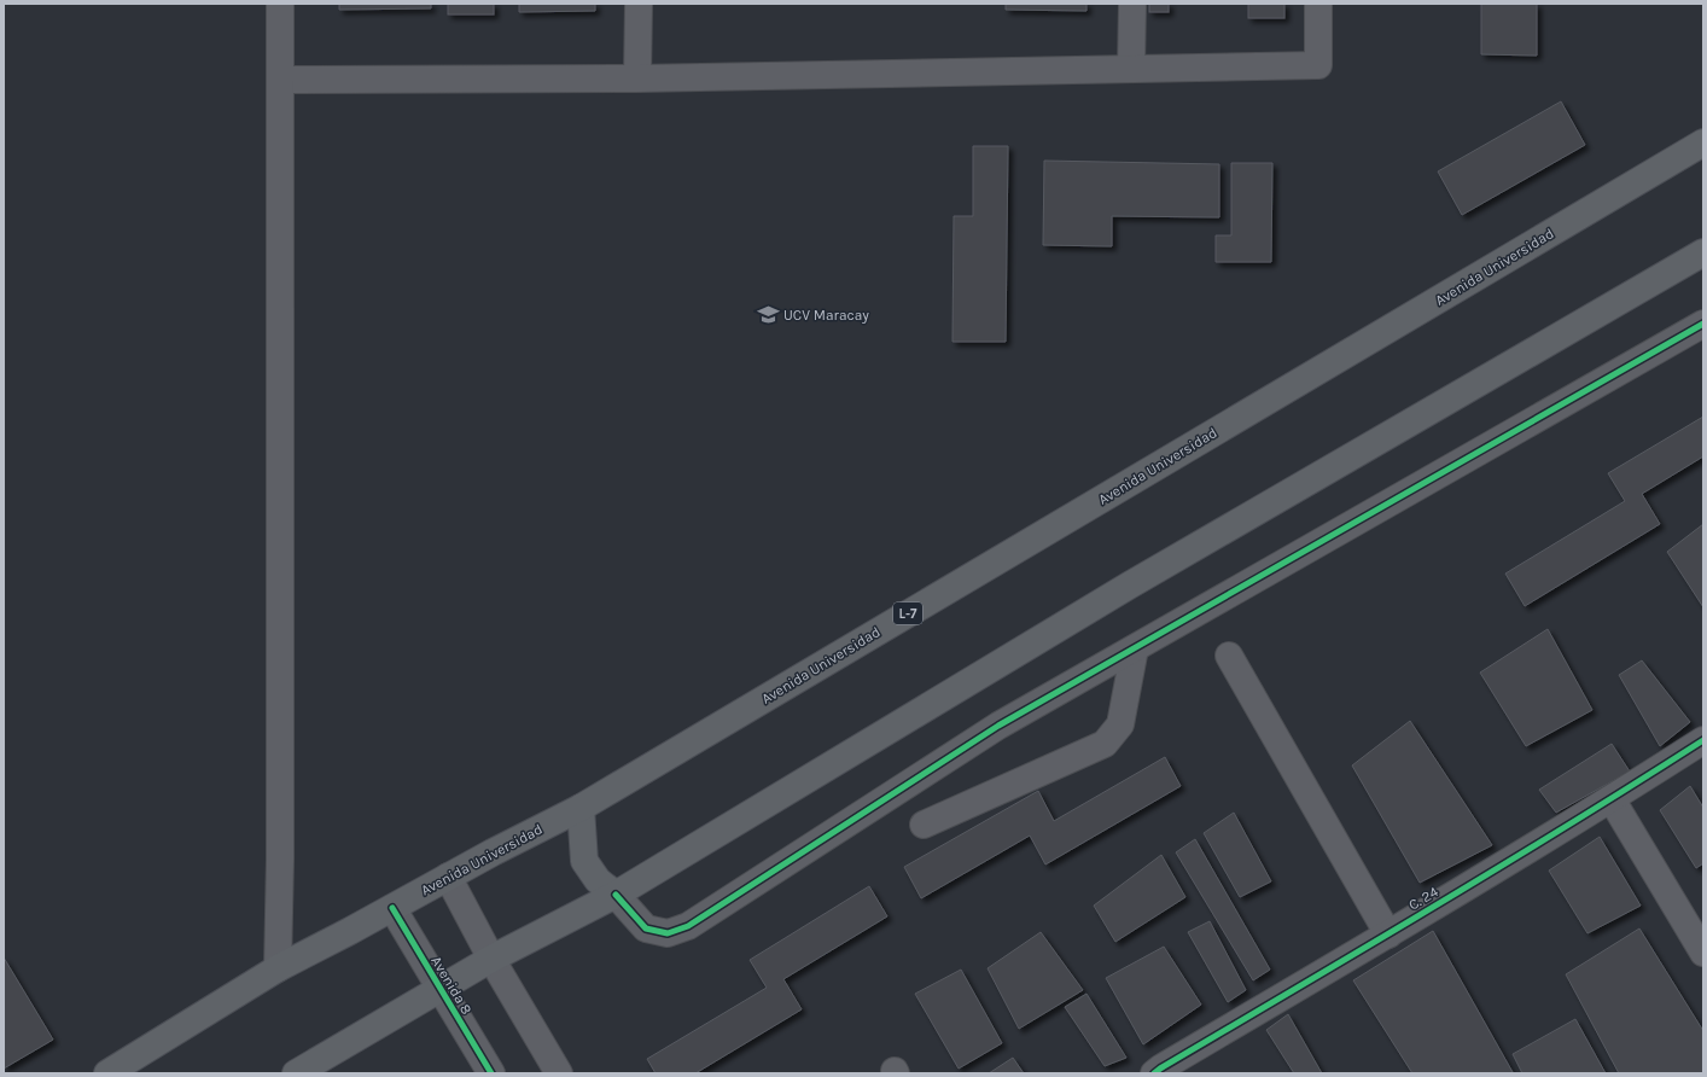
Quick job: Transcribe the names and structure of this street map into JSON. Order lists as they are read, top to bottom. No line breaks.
{"streets":{"main road":["Avenida Universidad","L-7"],"street":["C. 24","Avenida 8"]},"crossings":[["Avenida Universidad","Avenida 8"]],"places":{"school or university":["UCV Maracay"]}}
